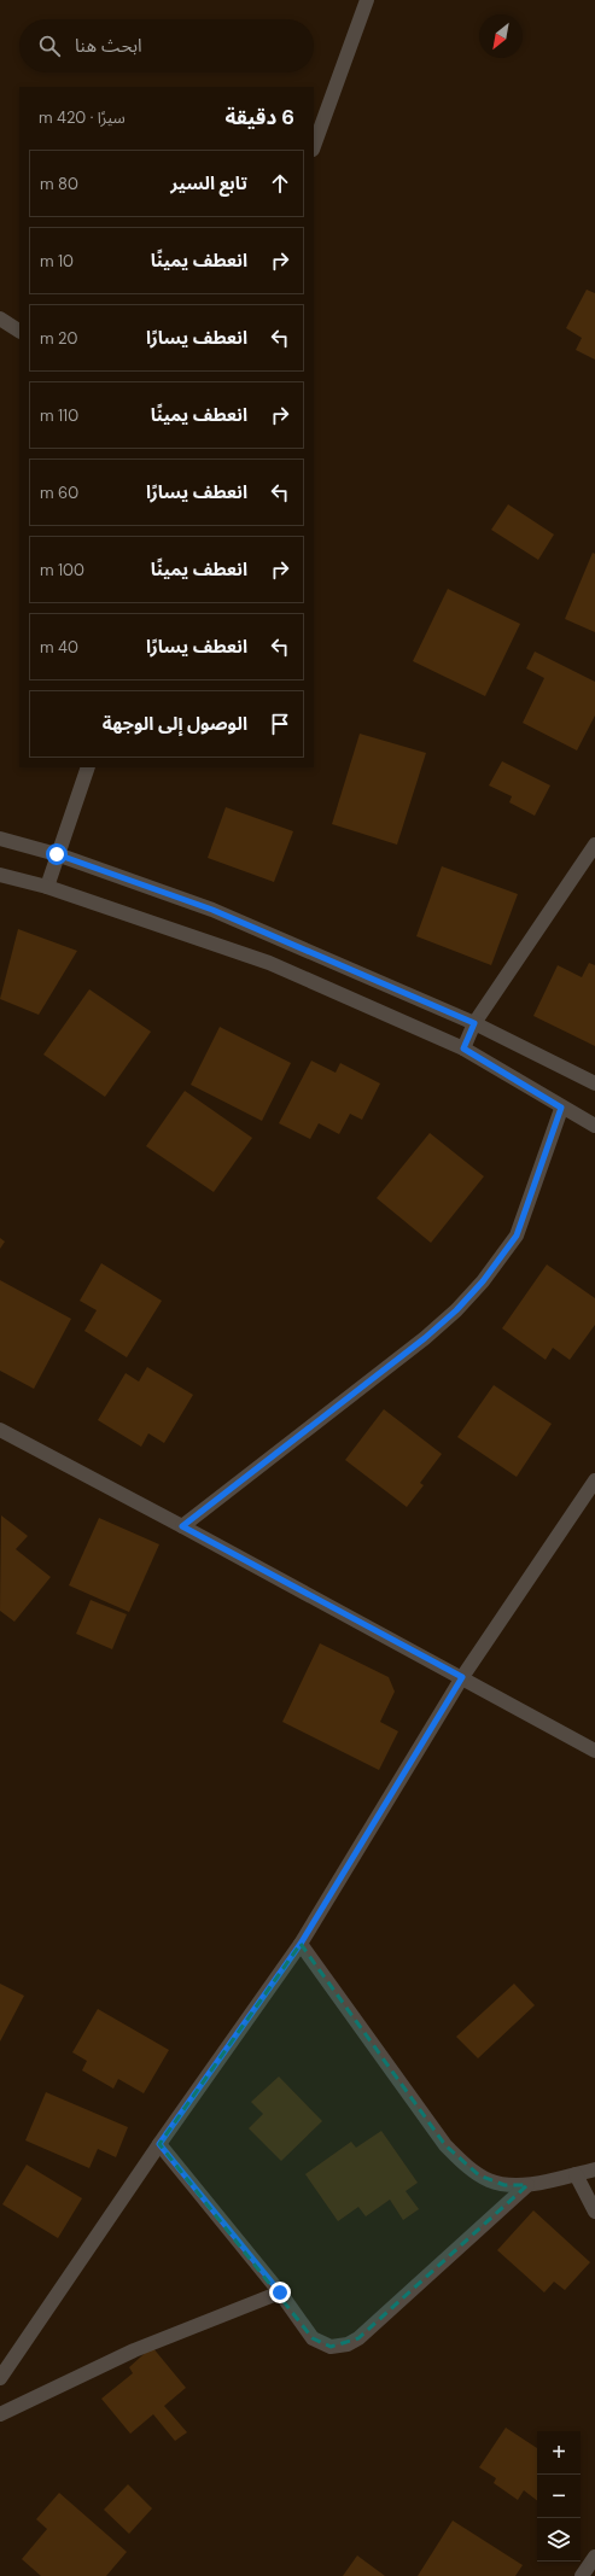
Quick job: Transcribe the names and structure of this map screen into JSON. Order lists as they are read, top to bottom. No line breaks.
{"north":"bottom left","page":{"search":"ابحث هنا","heading":["6 دقيقة","سيرًا · 420 m"],"list":[["تابع السير","80 m"],["انعطف يمينًا","10 m"],["انعطف يسارًا","20 m"],["انعطف يمينًا","110 m"],["انعطف يسارًا","60 m"],["انعطف يمينًا","100 m"],["انعطف يسارًا","40 m"],"الوصول إلى الوجهة"],"map_buttons":["+","−"]}}
